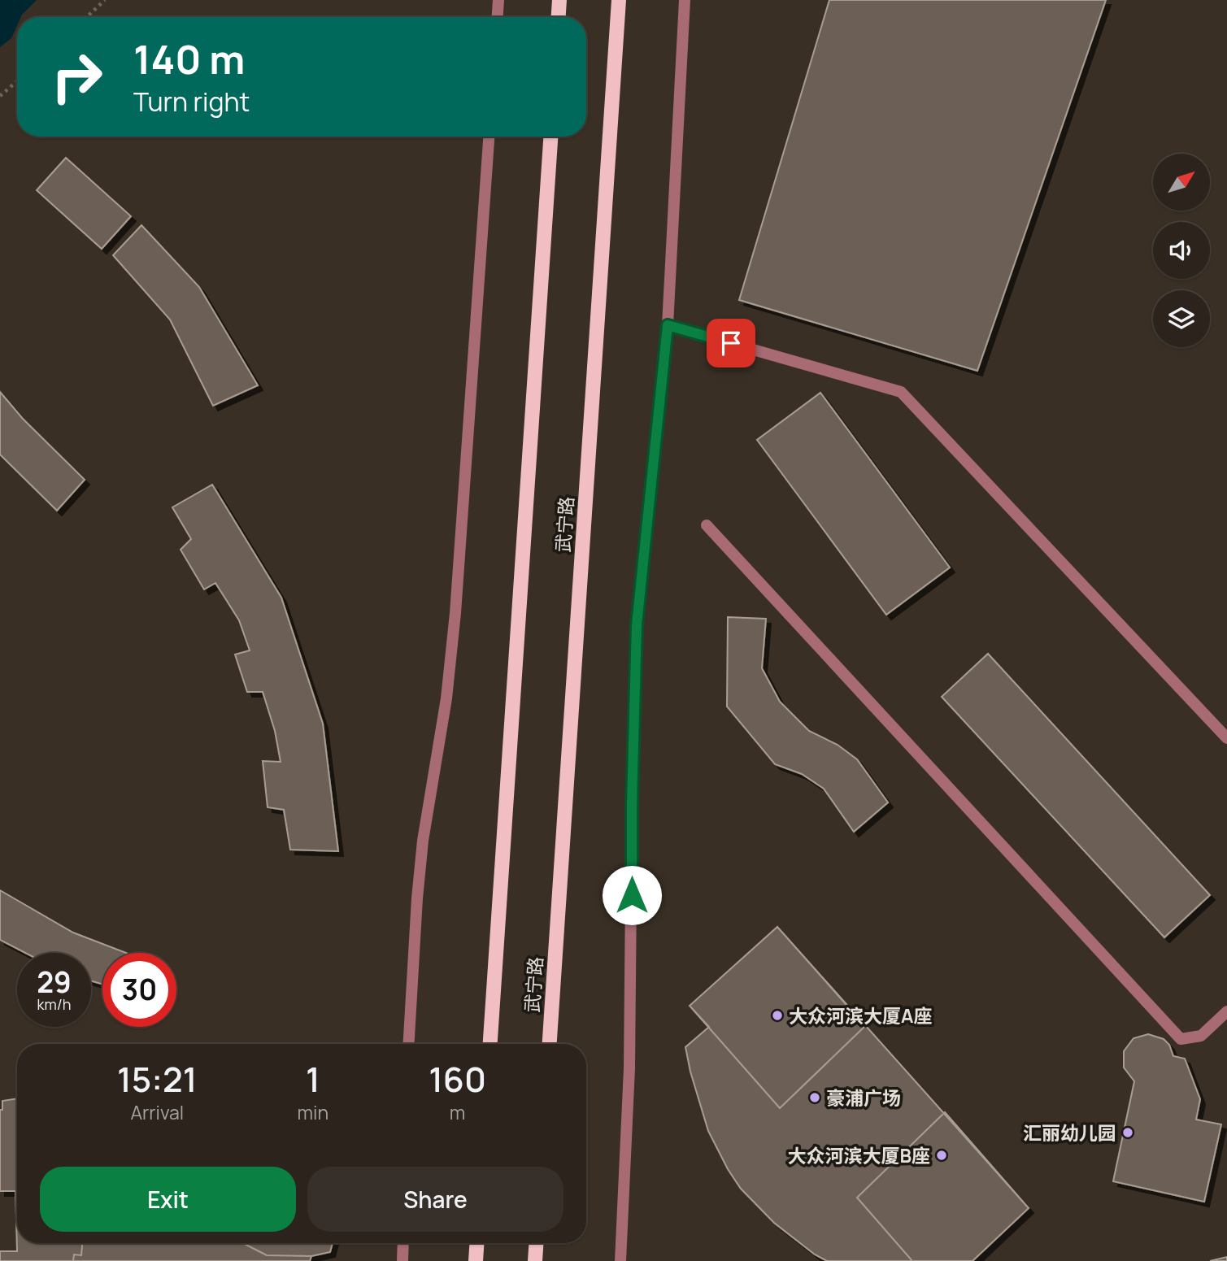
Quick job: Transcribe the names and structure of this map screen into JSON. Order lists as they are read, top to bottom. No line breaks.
{"streets":{"main road":["武宁路"]},"places":["大众河滨大厦A座","豪浦广场","汇丽幼儿园","大众河滨大厦B座"],"north":"top right","page":{"turn":["140 m","Turn right"],"speed":"29 km/h","limit":"30","eta":["15:21","Arrival","1","min","160","m"],"buttons":["Exit","Share"]}}
